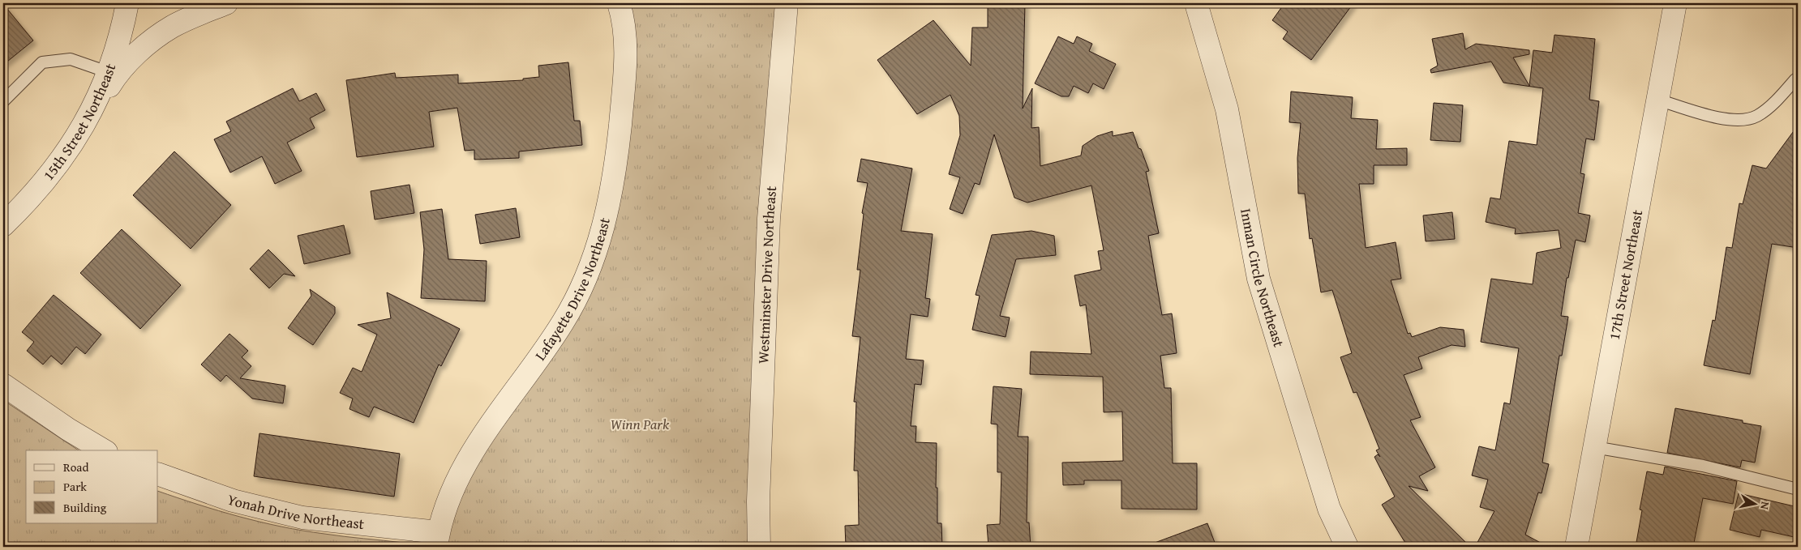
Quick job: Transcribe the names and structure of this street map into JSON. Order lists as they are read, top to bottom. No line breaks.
{"streets":{"street":["15th Street Northeast","Westminster Drive Northeast","17th Street Northeast","Inman Circle Northeast","Lafayette Drive Northeast","Yonah Drive Northeast"]},"crossings":[["Lafayette Drive Northeast","Yonah Drive Northeast"]],"parks":["Winn Park"],"legend":["Road","Park","Building"],"north":"right"}
